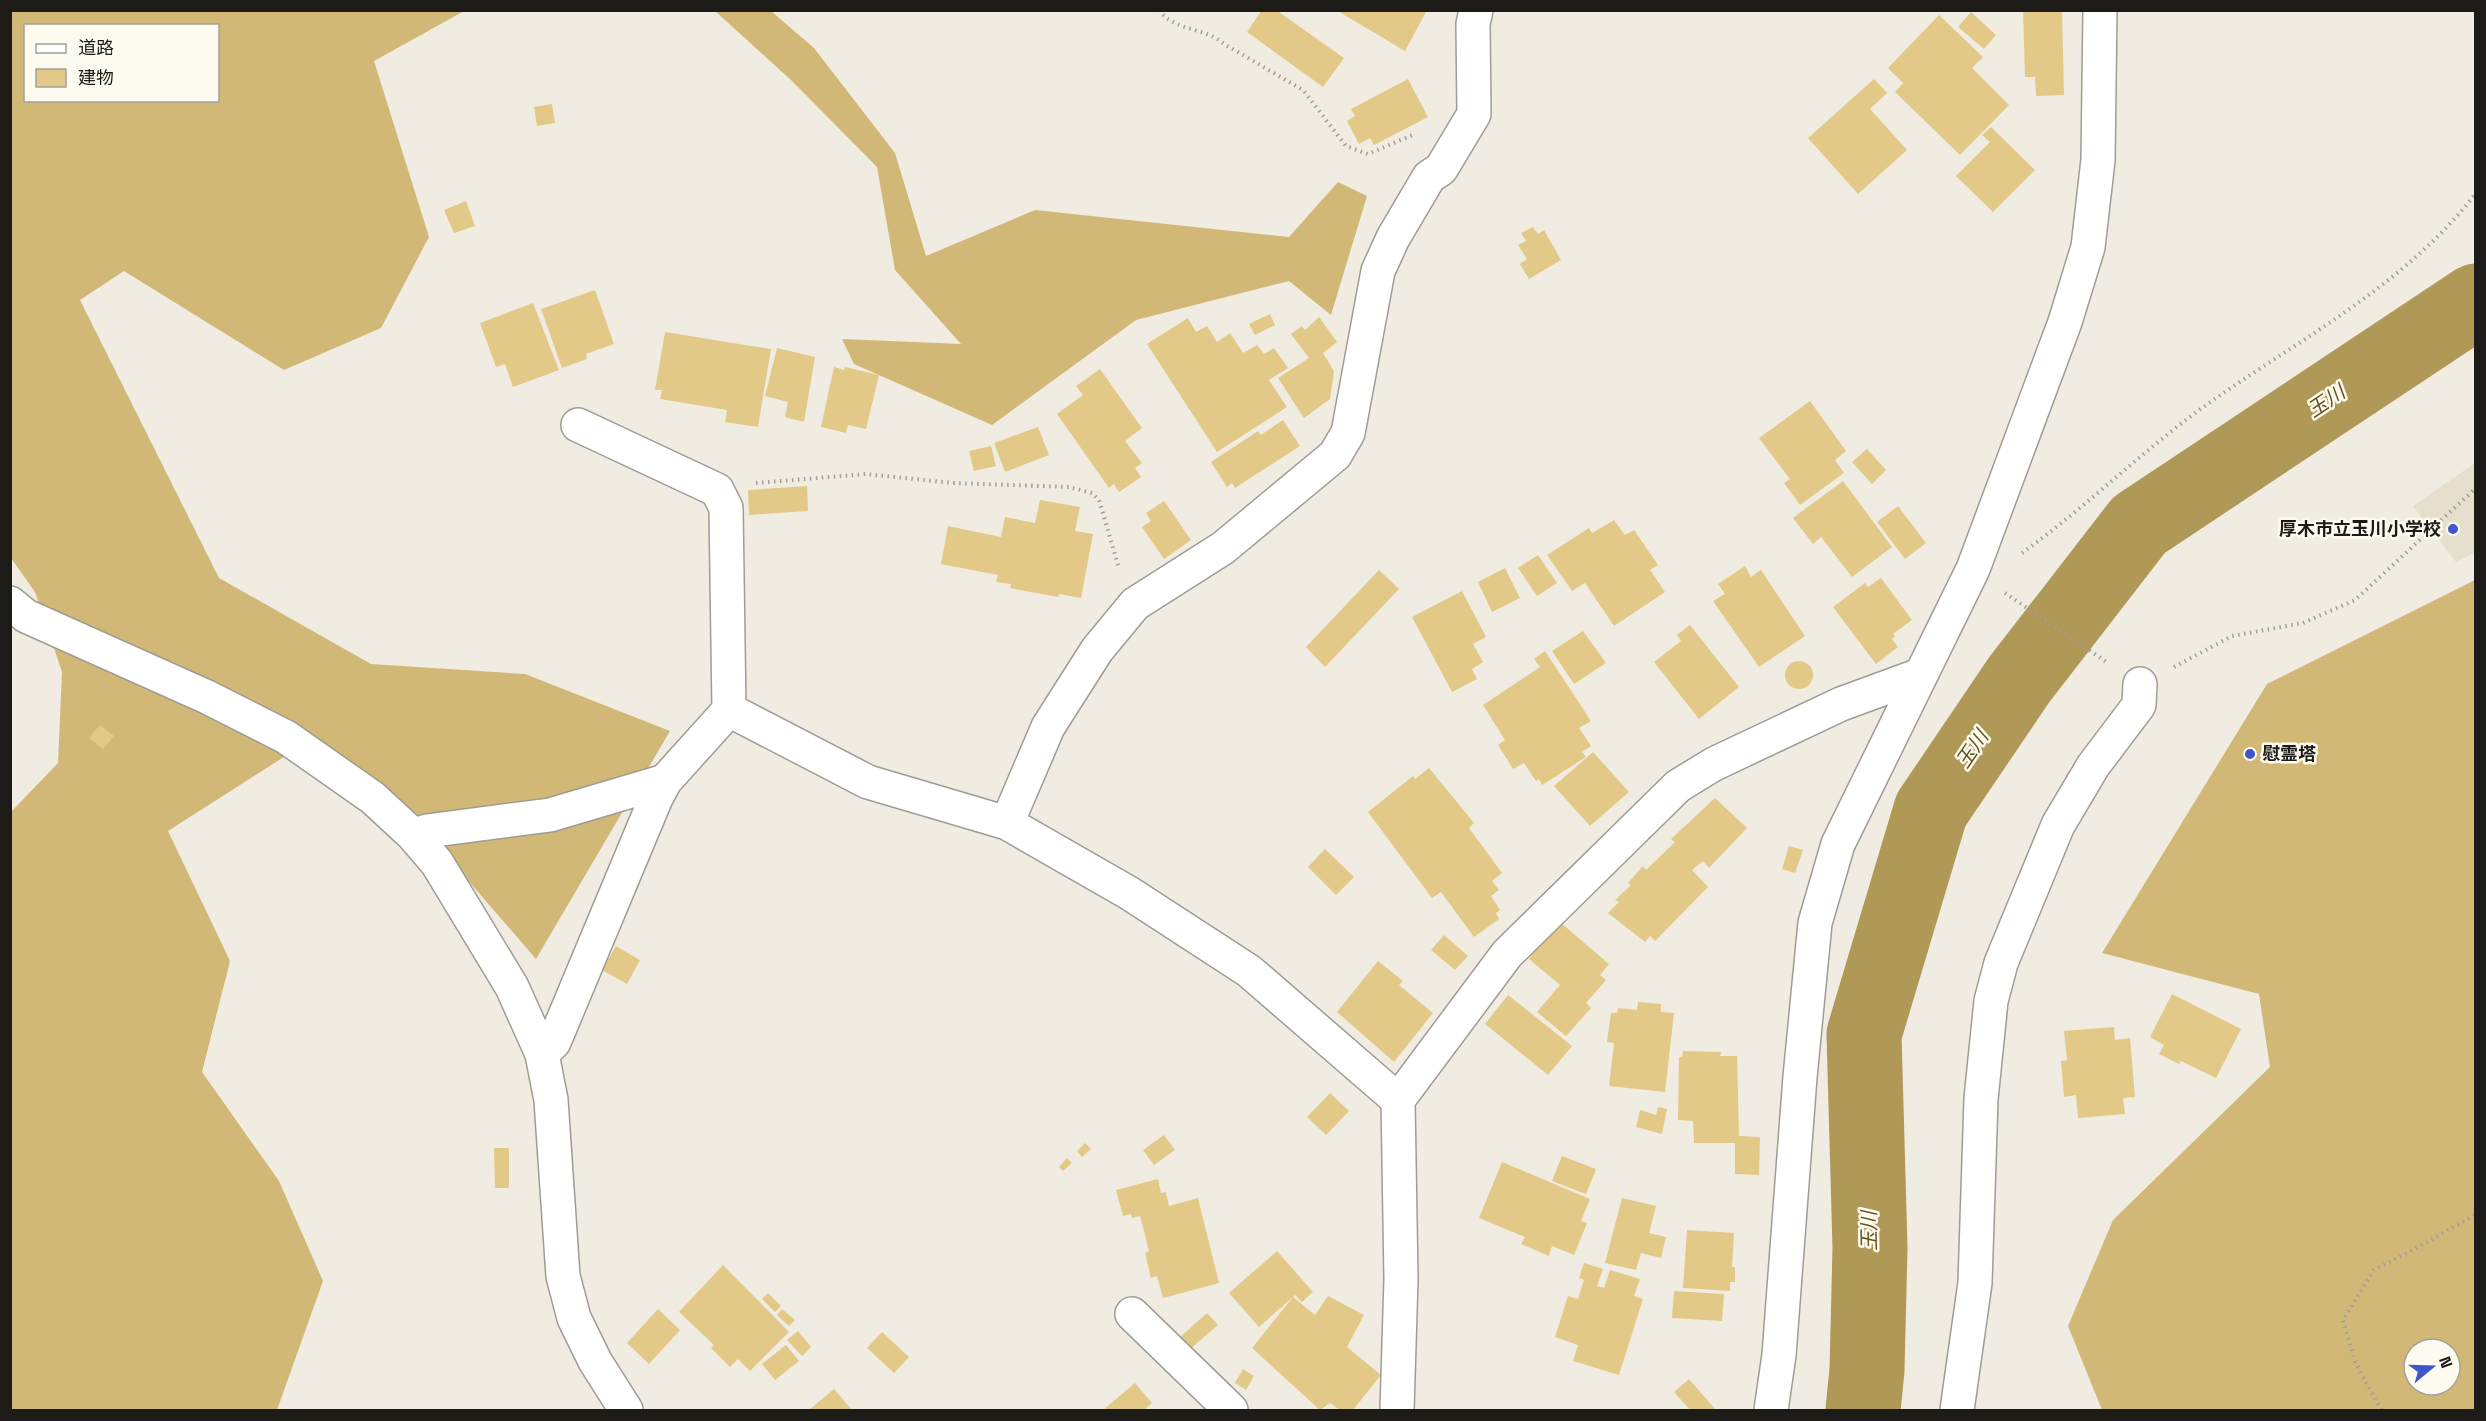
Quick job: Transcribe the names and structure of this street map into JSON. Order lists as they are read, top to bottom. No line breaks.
{"water":["玉川"],"places":["厚木市立玉川小学校","慰霊塔"],"legend":["道路","建物"],"north":"right"}
